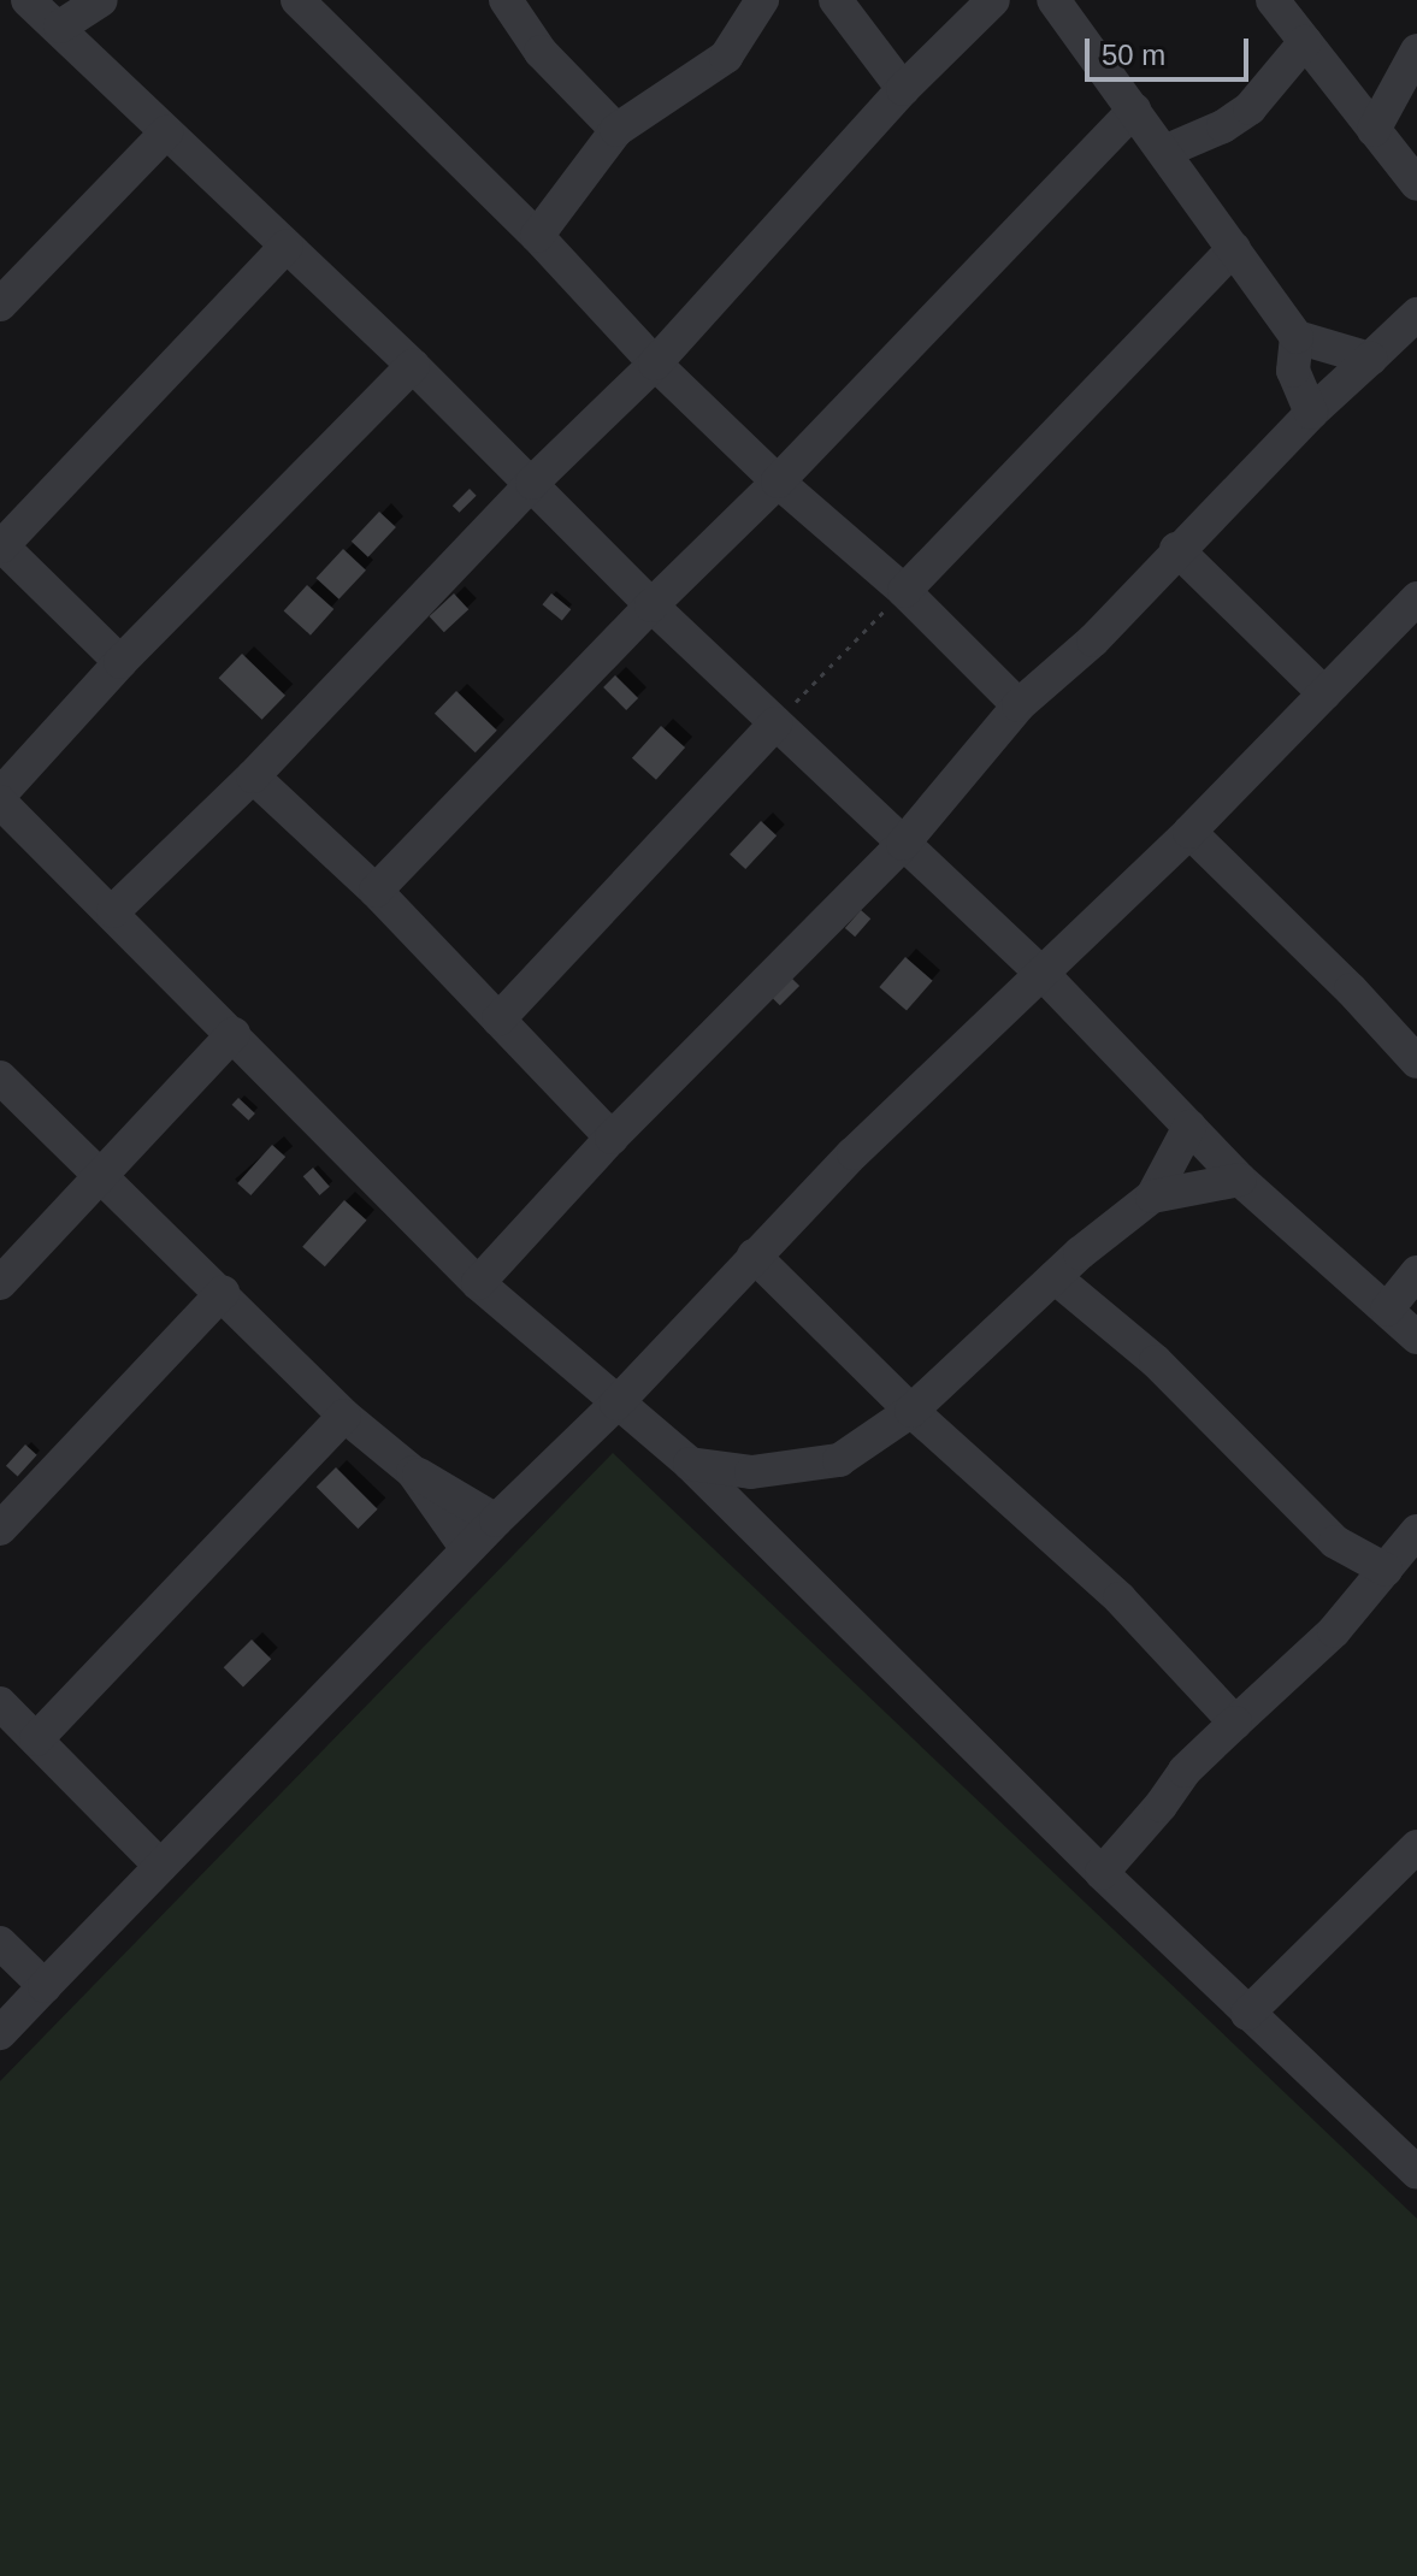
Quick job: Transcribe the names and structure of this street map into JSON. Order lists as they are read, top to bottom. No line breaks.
{"scale_bar":"50 m"}
